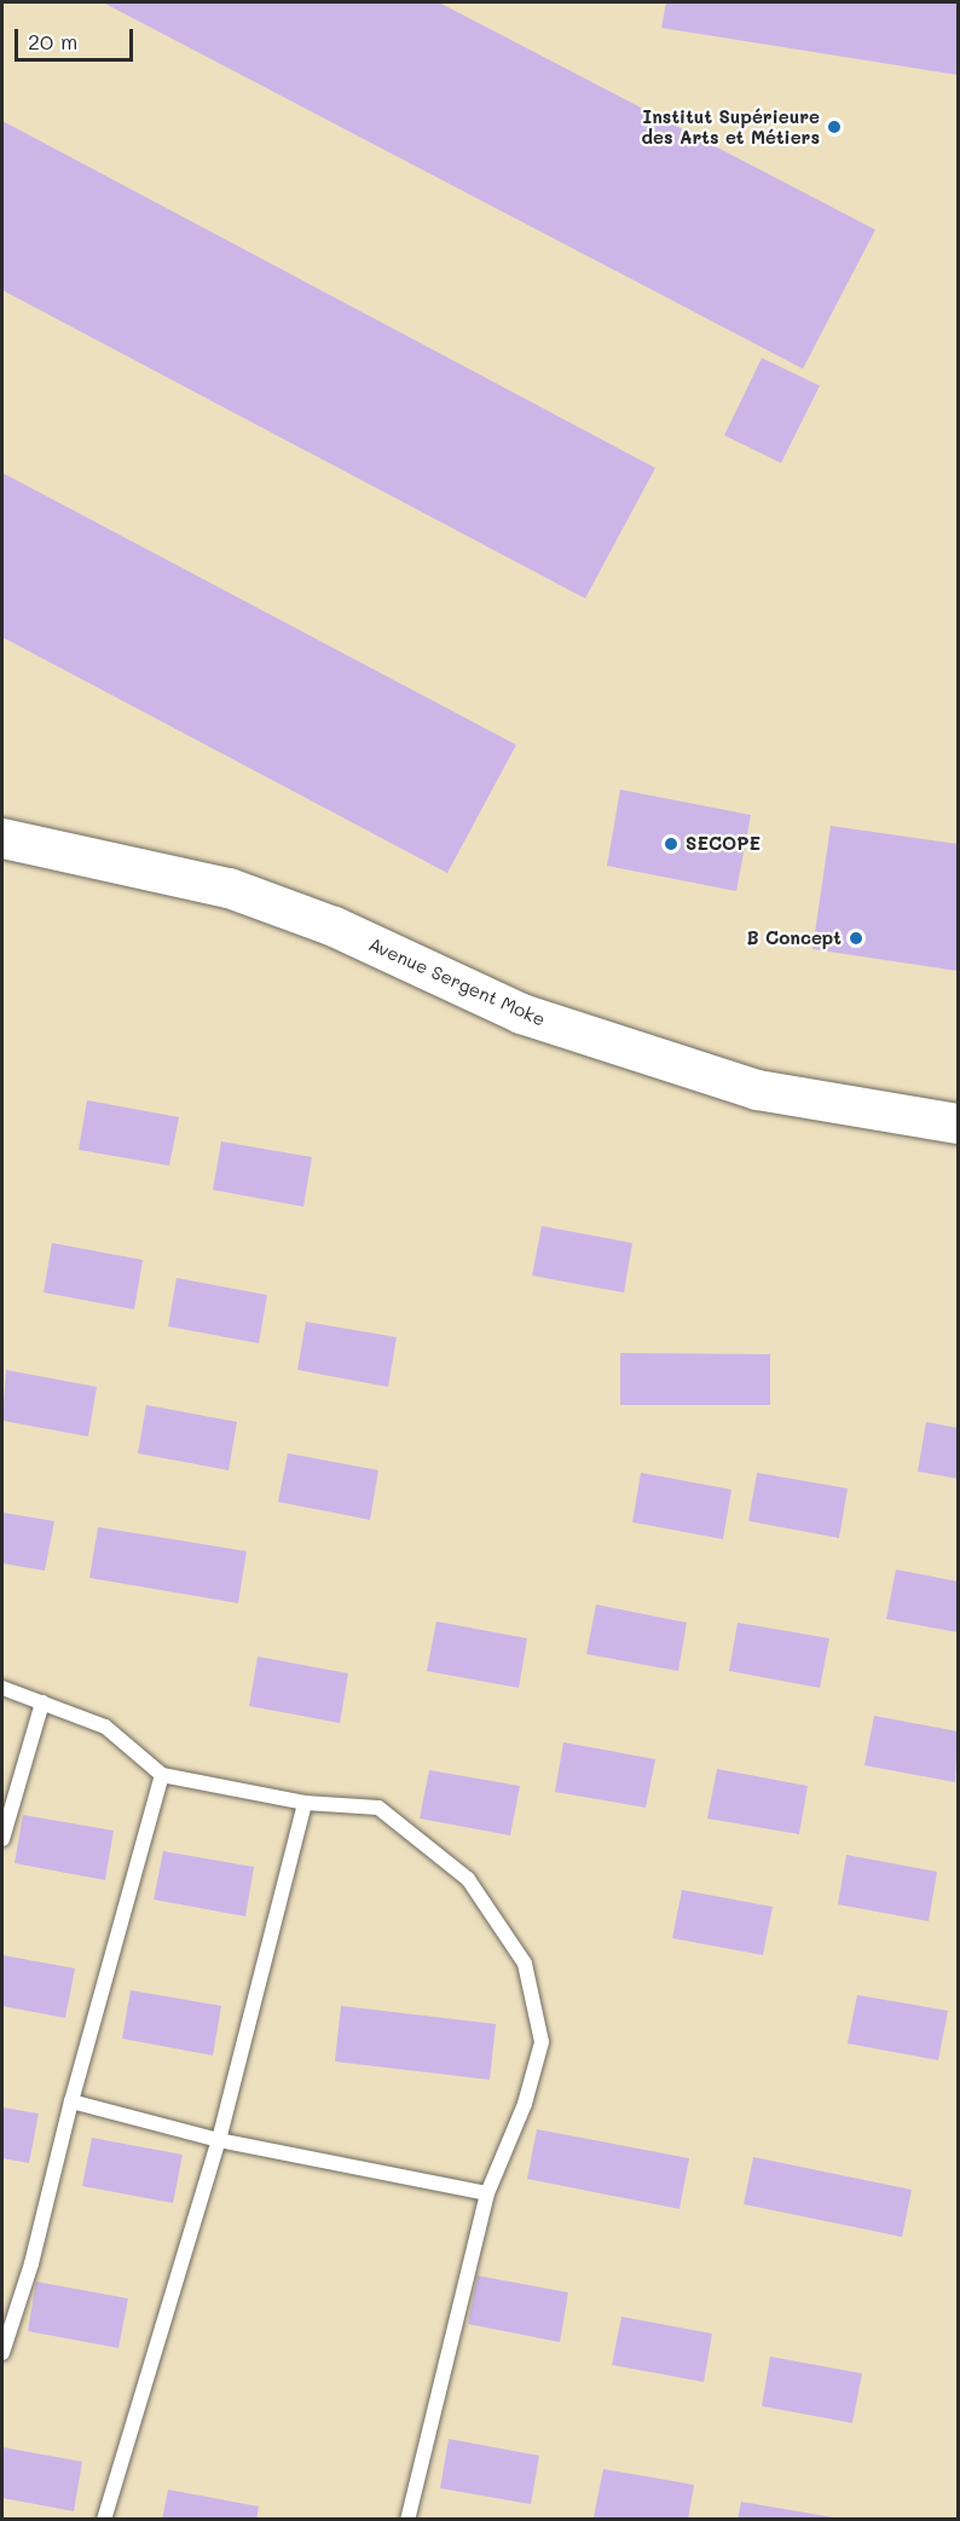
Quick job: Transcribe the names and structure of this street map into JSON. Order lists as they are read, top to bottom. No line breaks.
{"streets":{"main road":["Avenue Sergent Moke"]},"places":["Institut Supérieure des Arts et Métiers","SECOPE","B Concept"],"scale_bar":"20 m"}
